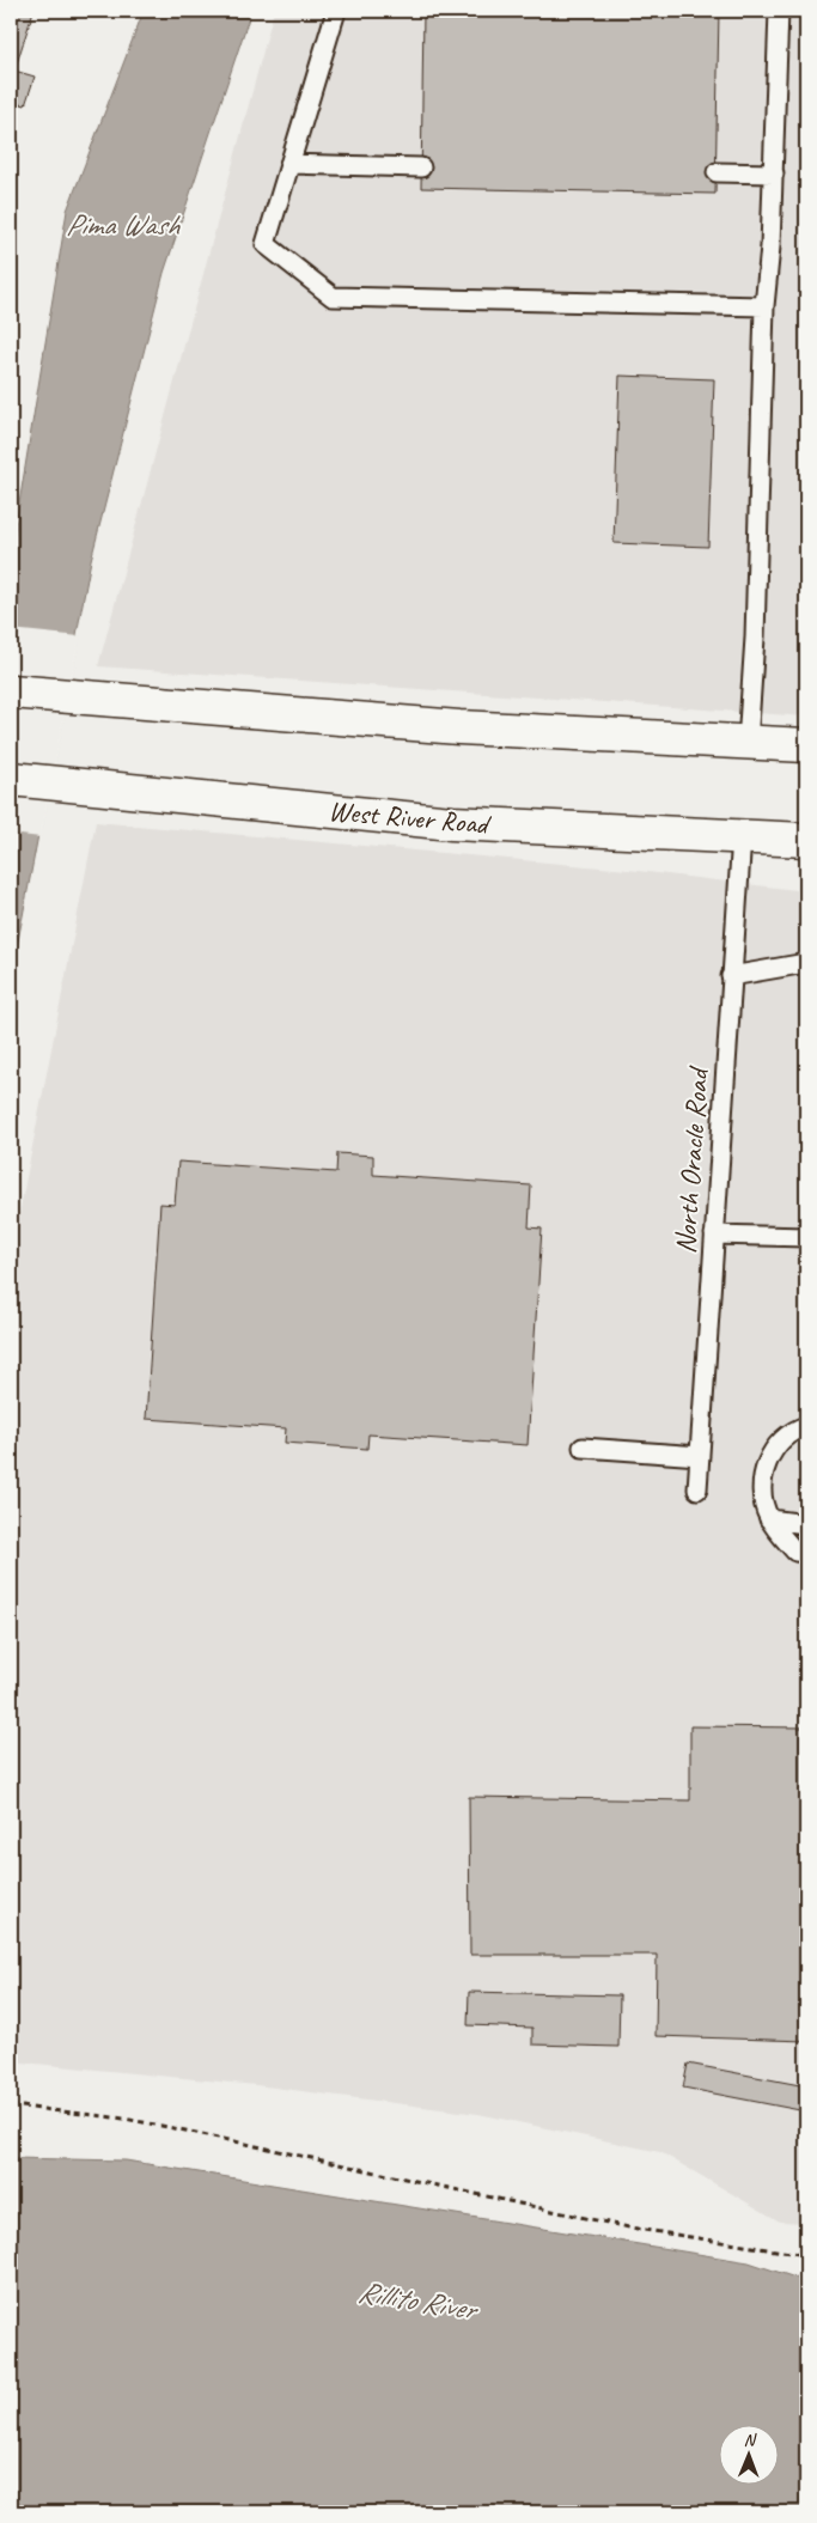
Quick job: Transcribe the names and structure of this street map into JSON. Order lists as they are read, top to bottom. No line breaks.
{"streets":{"main road":["West River Road"],"lane":["North Oracle Road"]},"crossings":[["West River Road","North Oracle Road"]],"water":["Pima Wash","Rillito River"],"north":"top"}
